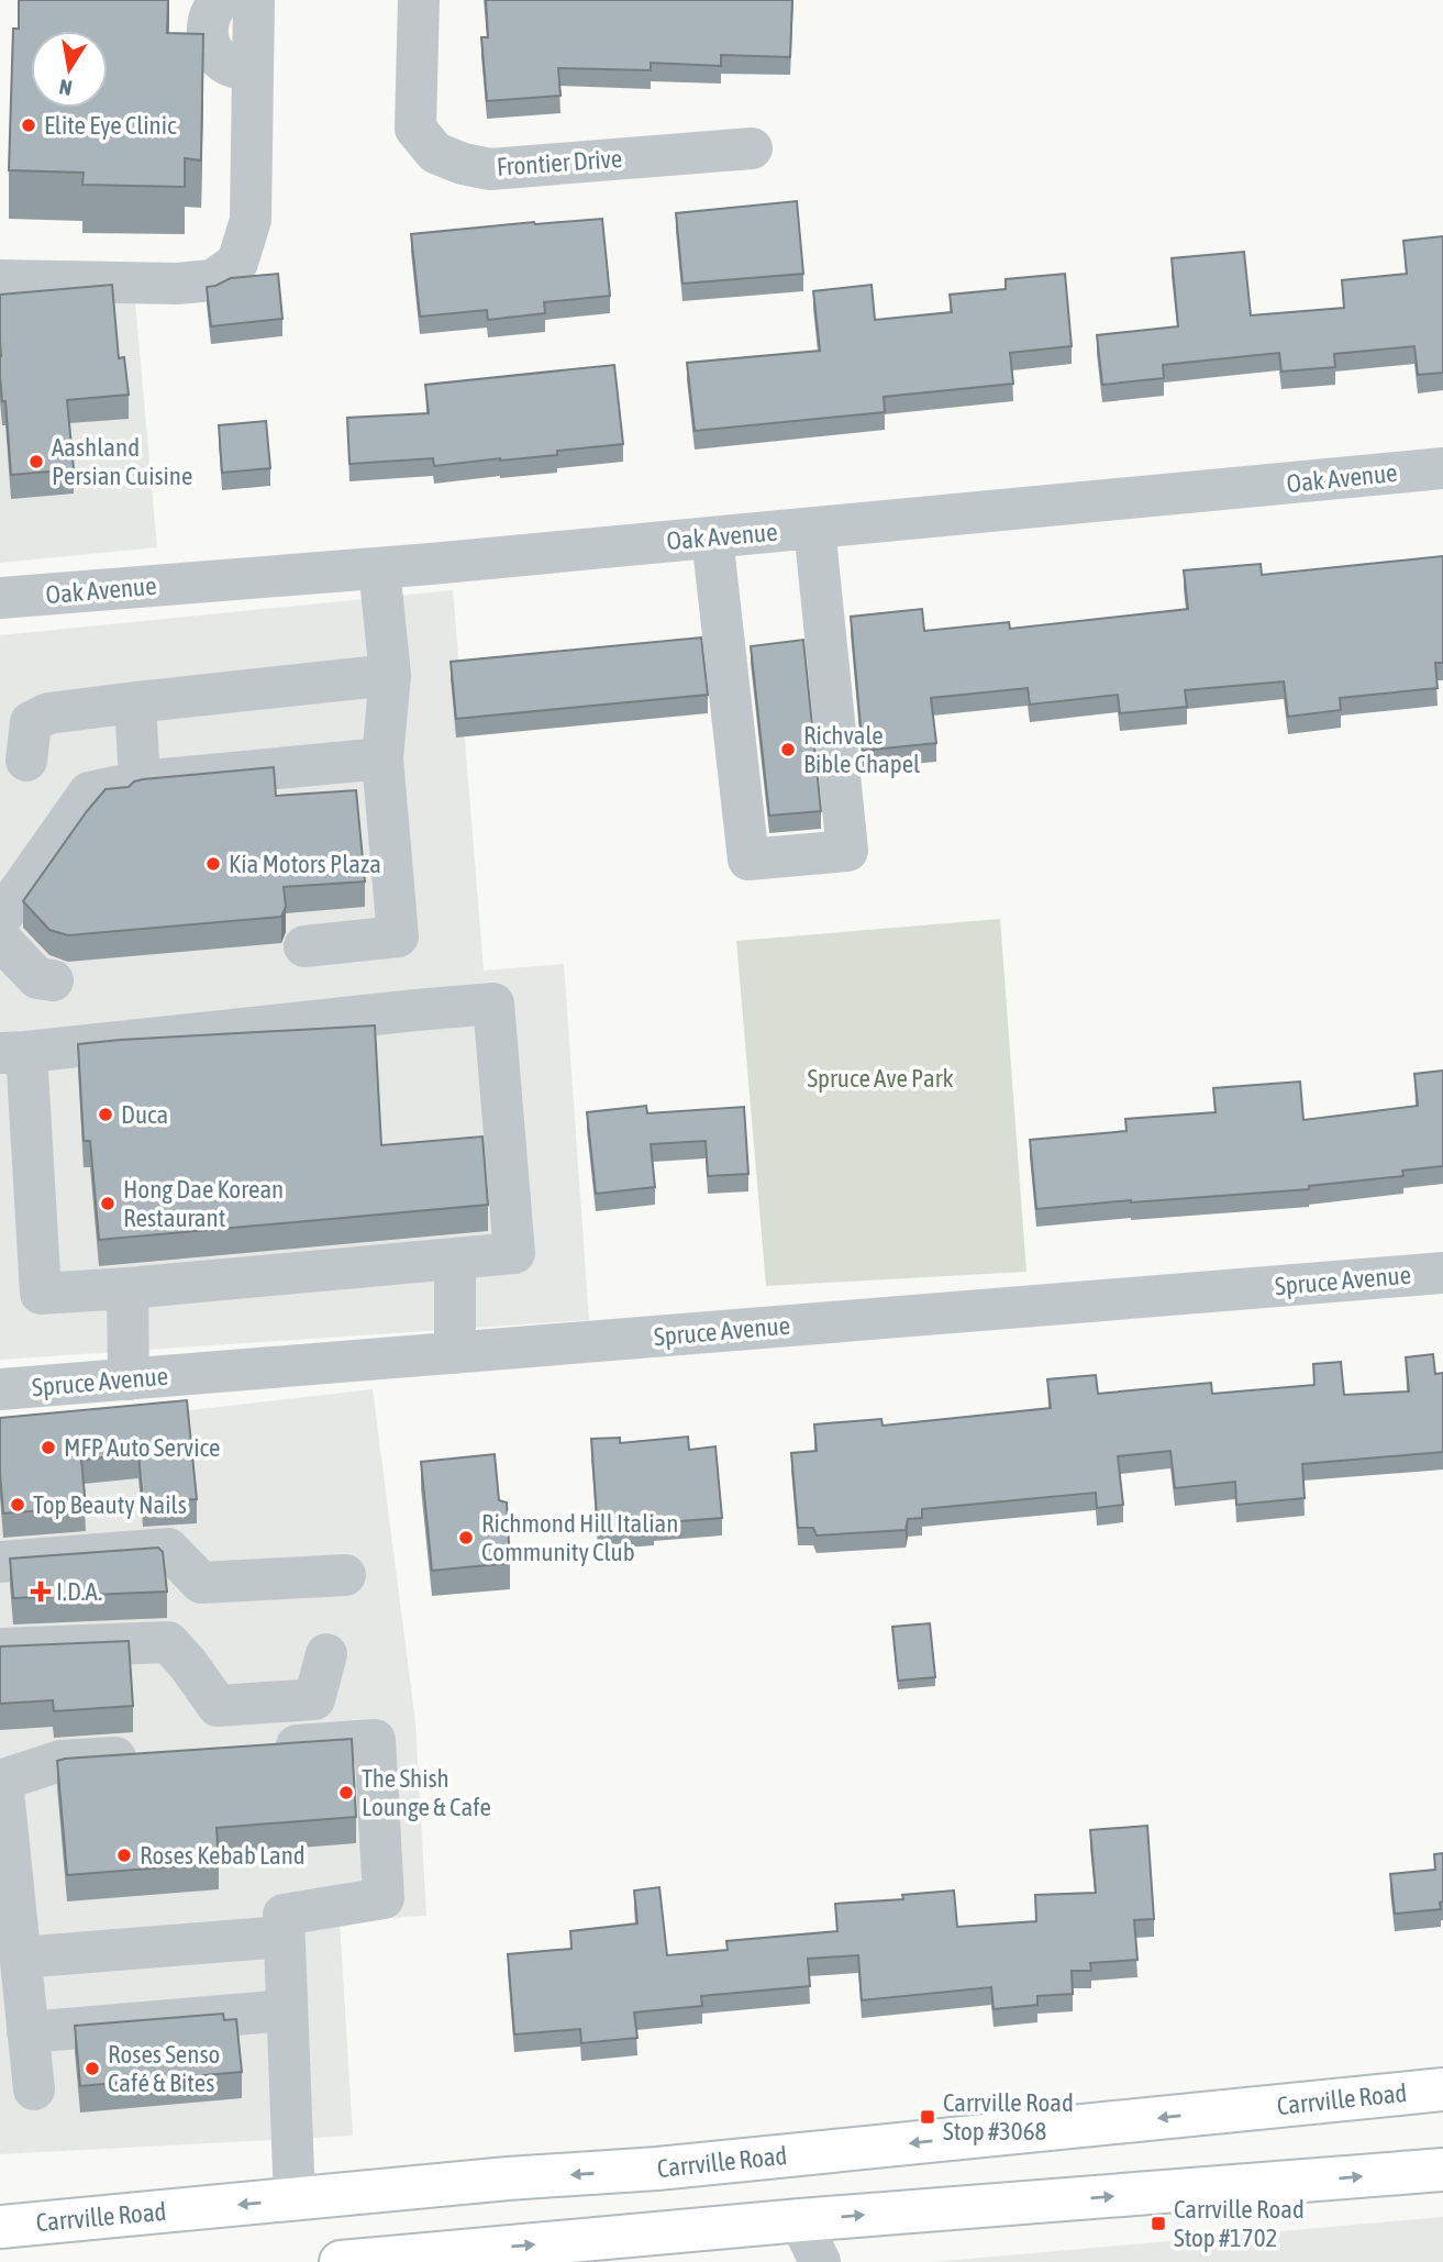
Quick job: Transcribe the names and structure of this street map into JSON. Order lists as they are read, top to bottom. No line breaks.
{"streets":{"main road":["Carrville Road"],"street":["Frontier Drive","Oak Avenue","Spruce Avenue"]},"parks":["Spruce Ave Park"],"places":{"other":["Elite Eye Clinic","Aashland Persian Cuisine","Richvale Bible Chapel","Kia Motors Plaza","Duca","Hong Dae Korean Restaurant","MFP Auto Service","Top Beauty Nails","Richmond Hill Italian Community Club","The Shish Lounge & Cafe","Roses Kebab Land","Roses Senso Café & Bites"],"health":["I.D.A."],"transit":["Carrville Road Stop #3068","Carrville Road Stop #1702"]},"north":"bottom"}
